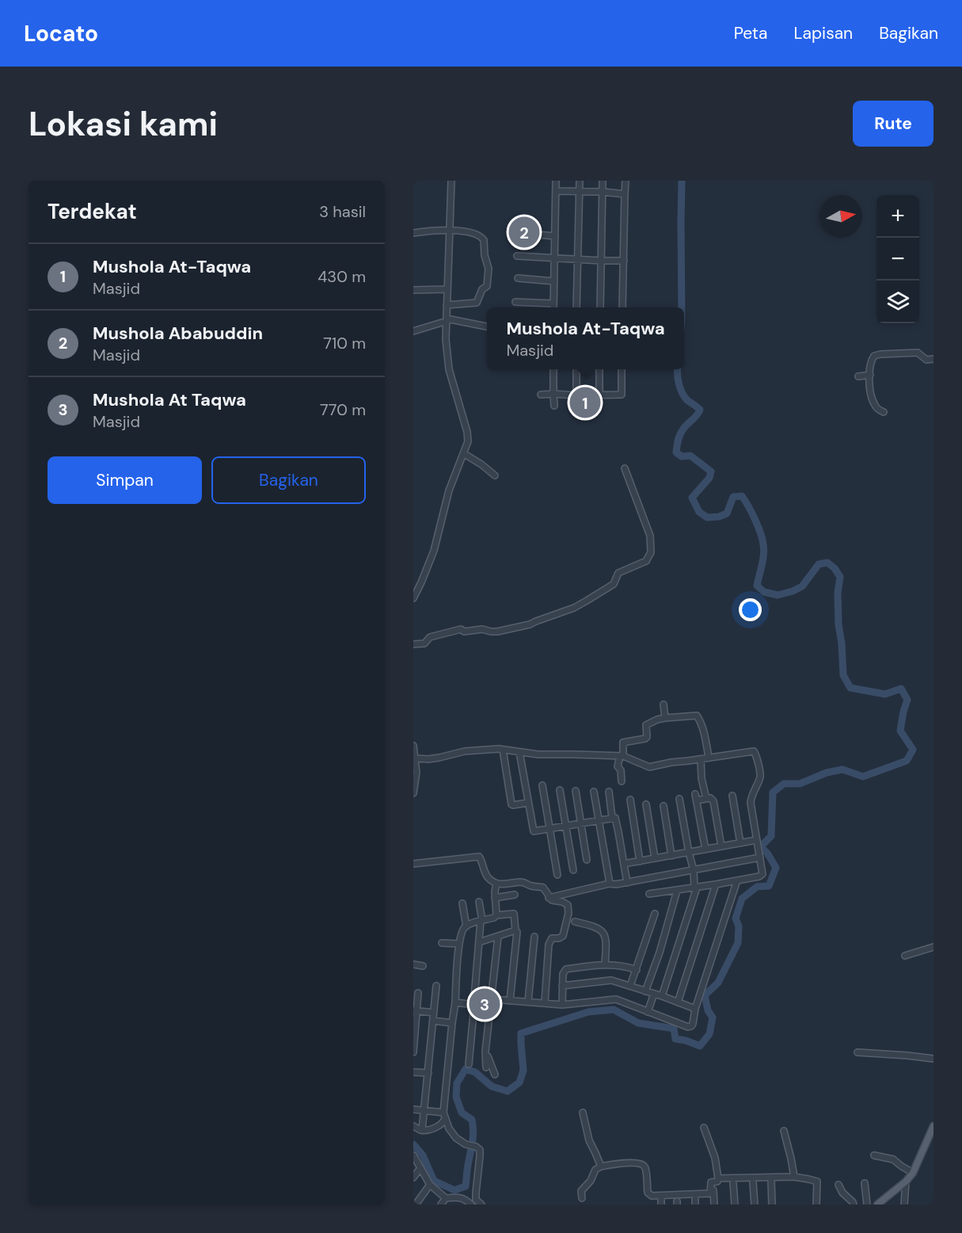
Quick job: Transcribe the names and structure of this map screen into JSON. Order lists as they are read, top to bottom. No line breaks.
{"north":"right","page":{"header":"Locato","nav":["Peta","Lapisan","Bagikan"],"buttons":["Rute",["Simpan","Bagikan"]],"title":"Lokasi kami","heading":["Terdekat","3 hasil"],"map_buttons":["+","−"],"pins":["2","1","3"],"list":[{"mark":"1","name":"Mushola At-Taqwa","note":"Masjid","value":"430 m"},{"mark":"2","name":"Mushola Ababuddin","note":"Masjid","value":"710 m"},{"mark":"3","name":"Mushola At Taqwa","note":"Masjid","value":"770 m"}],"popup":["Mushola At-Taqwa","Masjid"]}}
